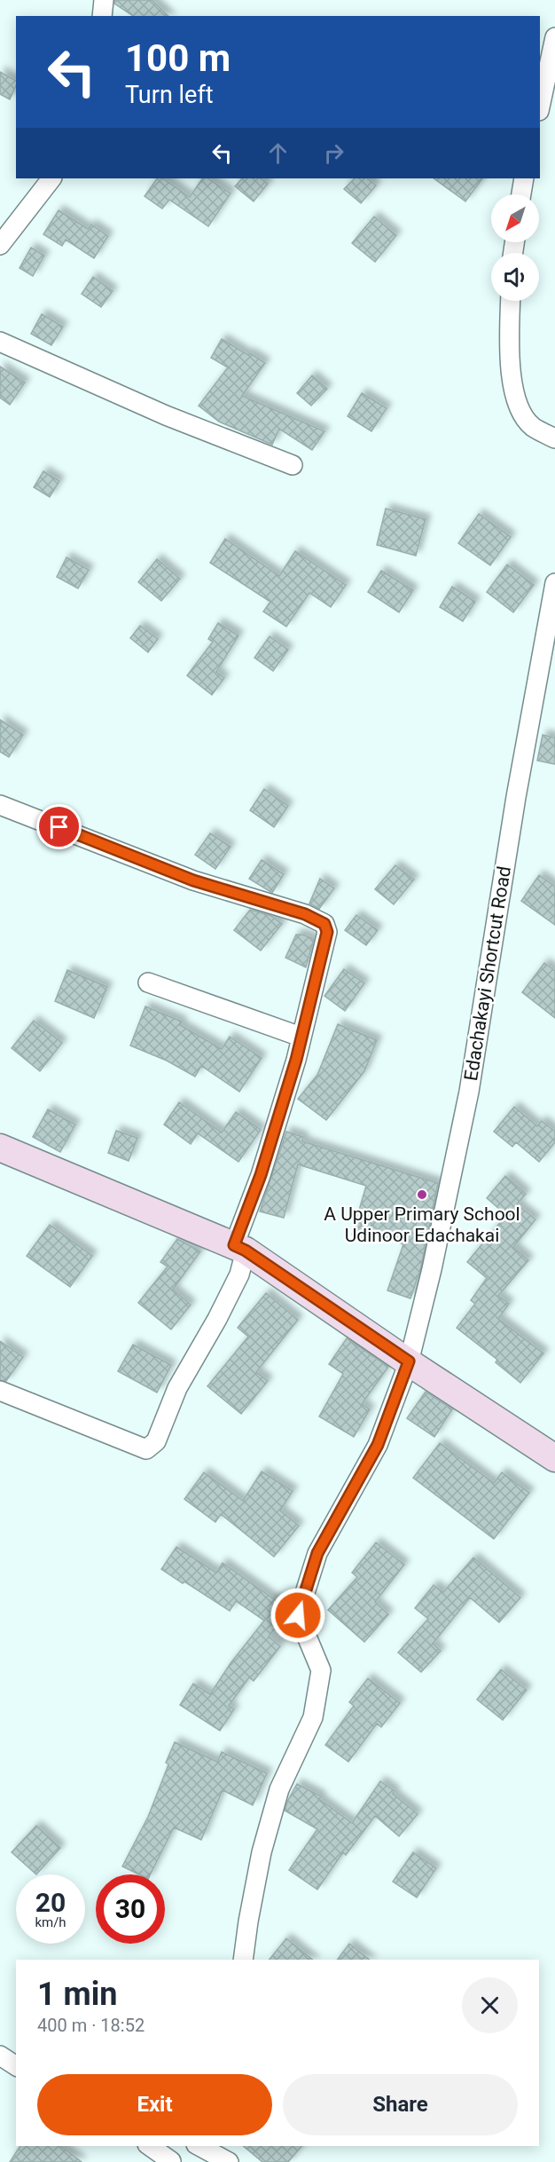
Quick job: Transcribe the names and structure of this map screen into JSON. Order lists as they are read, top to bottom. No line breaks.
{"streets":{"street":["Edachakayi Shortcut Road"]},"places":["A Upper Primary School Udinoor Edachakai"],"north":"bottom left","page":{"turn":["100 m","Turn left"],"speed":"20 km/h","limit":"30","heading":["1 min","400 m · 18:52"],"buttons":["Exit","Share"]}}
